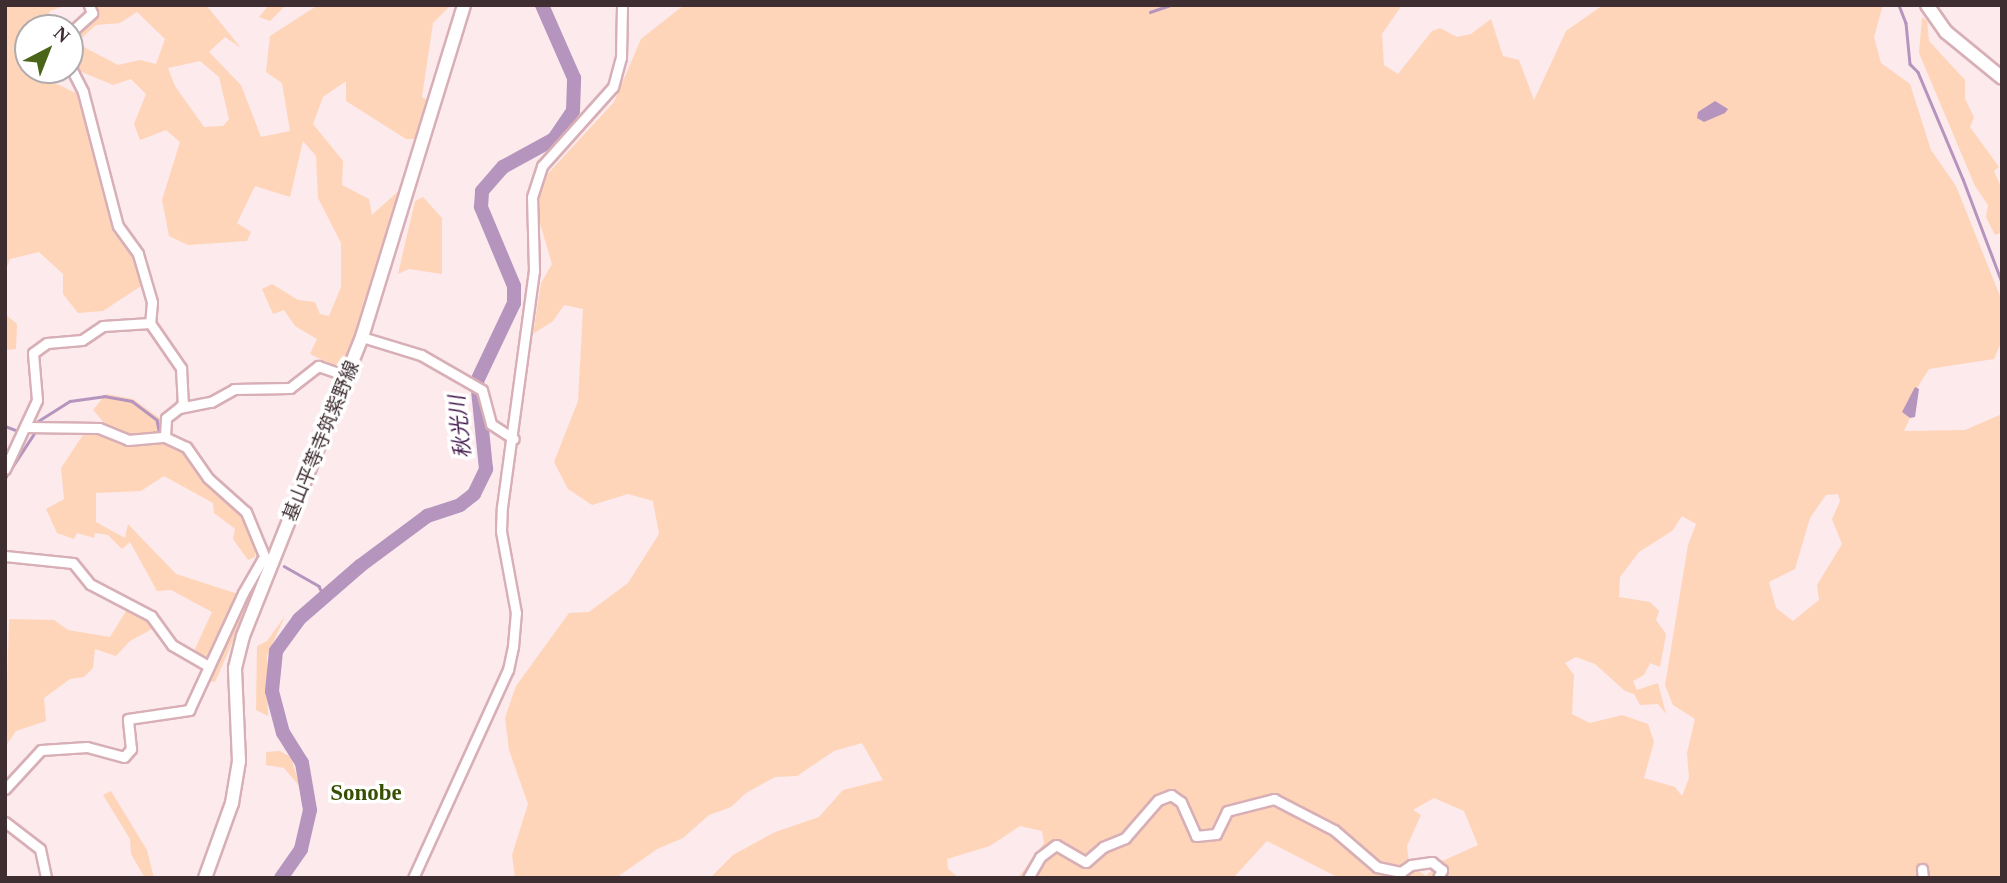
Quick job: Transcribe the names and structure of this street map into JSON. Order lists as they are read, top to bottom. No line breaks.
{"streets":{"main road":["基山平等寺筑紫野線"]},"districts":["Sonobe"],"water":["秋光川"],"north":"top right"}
